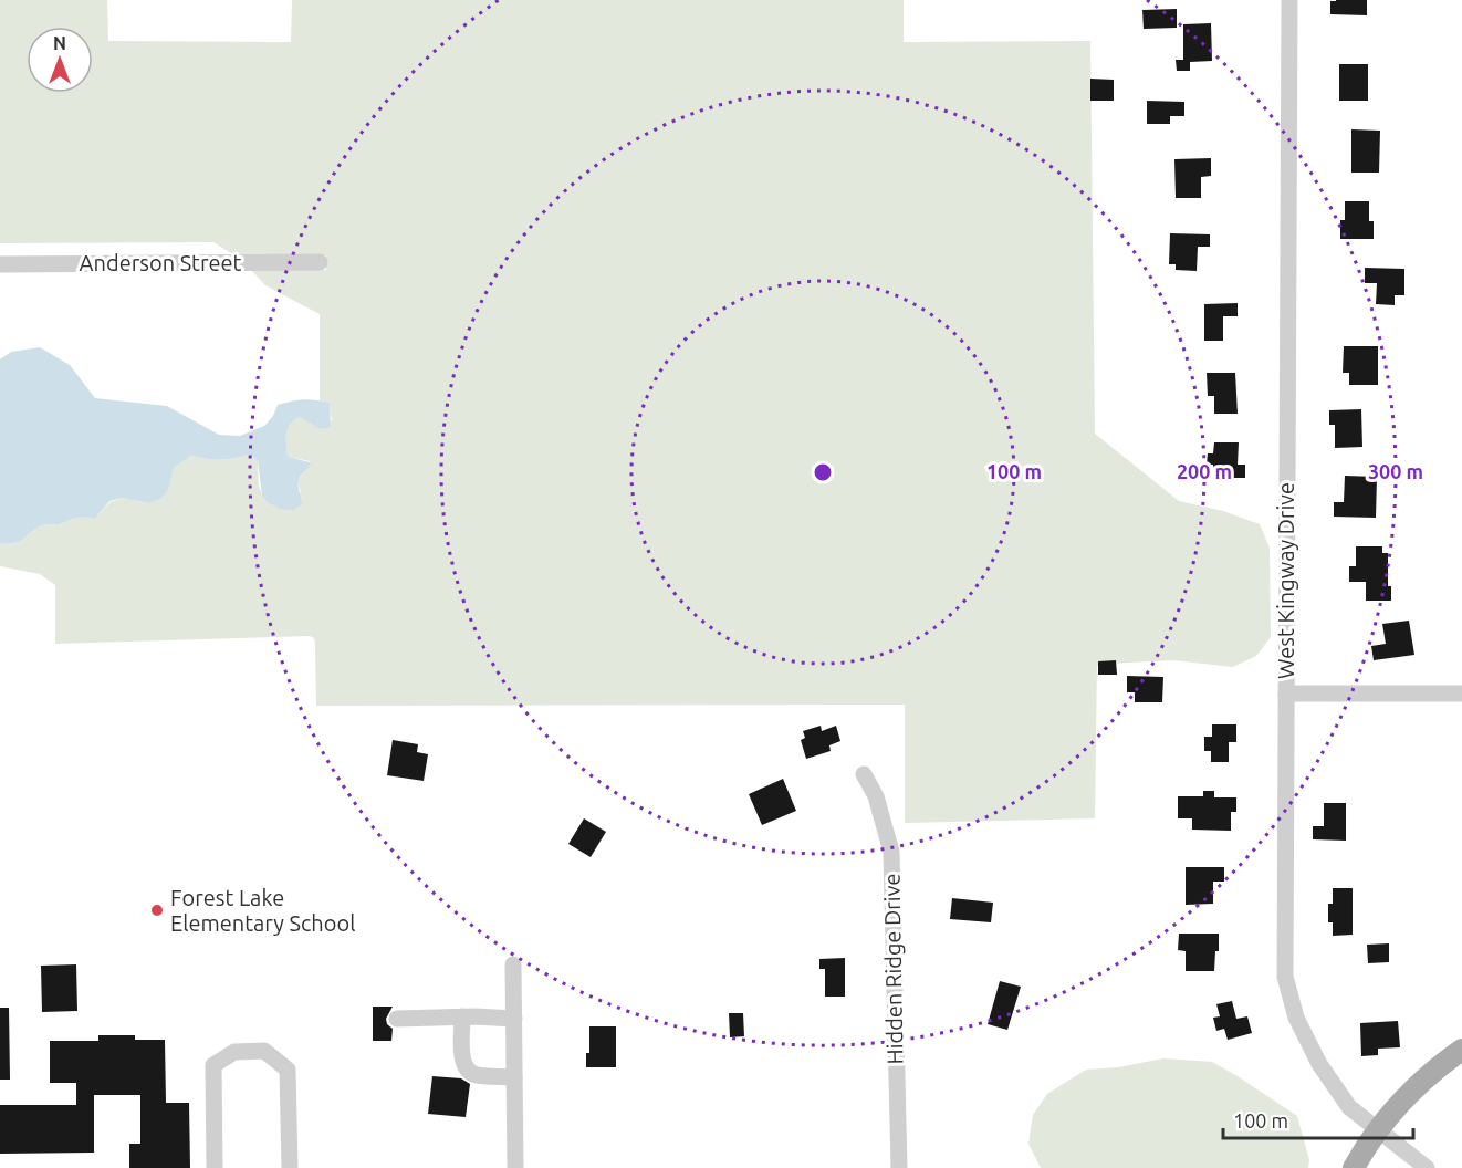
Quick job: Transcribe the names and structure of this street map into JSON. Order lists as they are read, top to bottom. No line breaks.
{"streets":{"street":["Anderson Street","West Kingway Drive","Hidden Ridge Drive"]},"places":["Forest Lake Elementary School"],"scale_bar":"100 m","north":"top","rings":["100 m","200 m","300 m"]}
